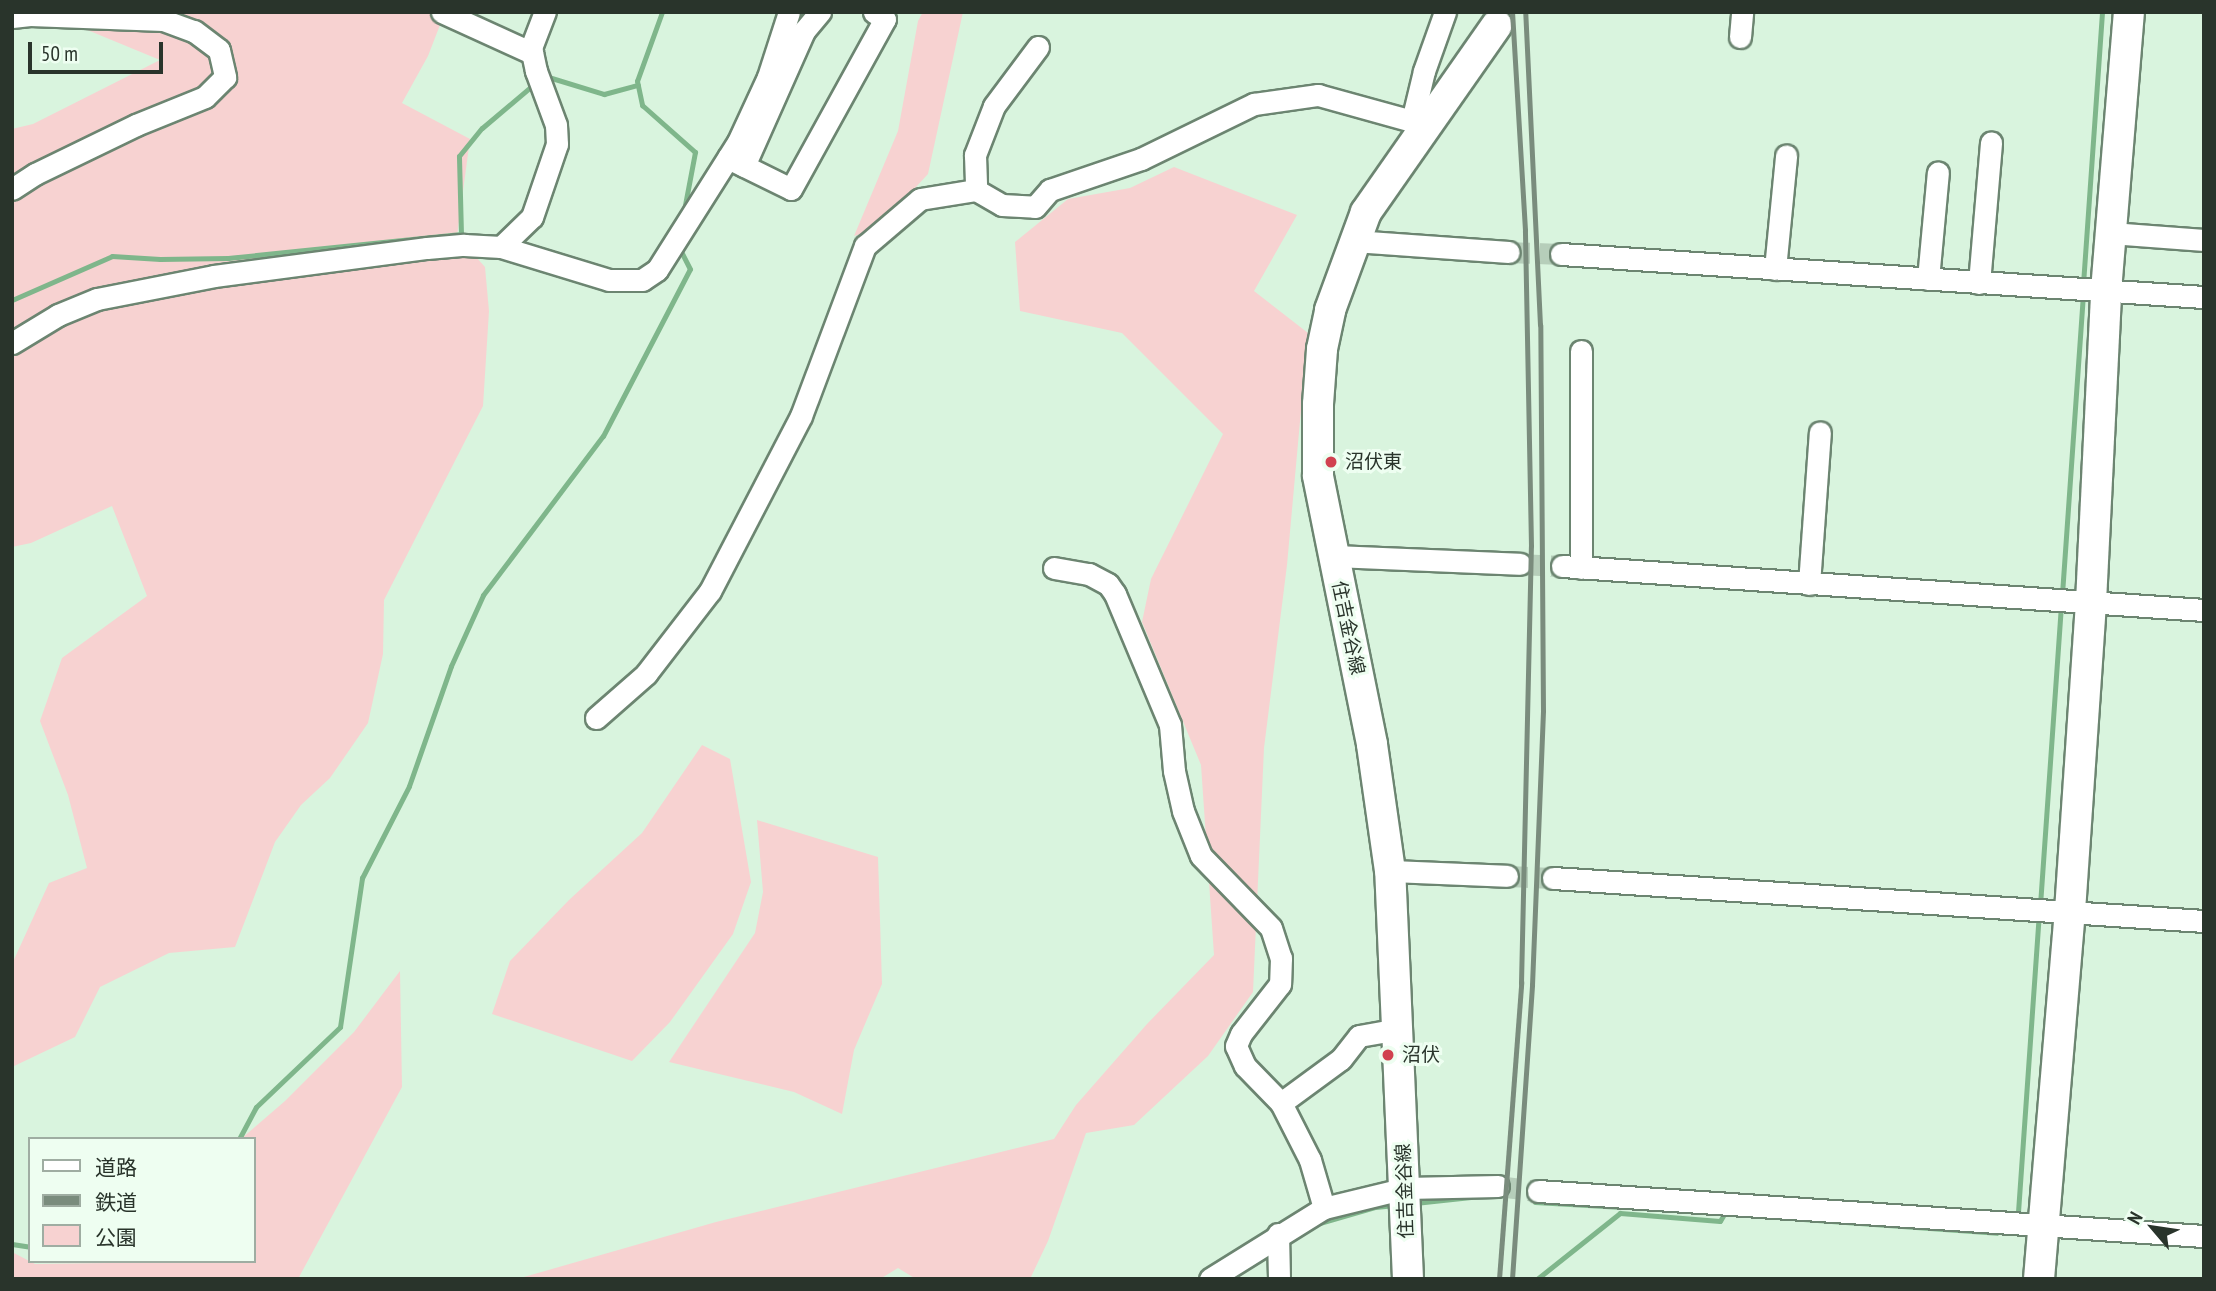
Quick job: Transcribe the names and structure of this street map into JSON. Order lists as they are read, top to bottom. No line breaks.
{"streets":{"main road":["住吉金谷線"]},"places":["沼伏東","沼伏"],"legend":["道路","鉄道","公園"],"scale_bar":"50 m","north":"top left"}
